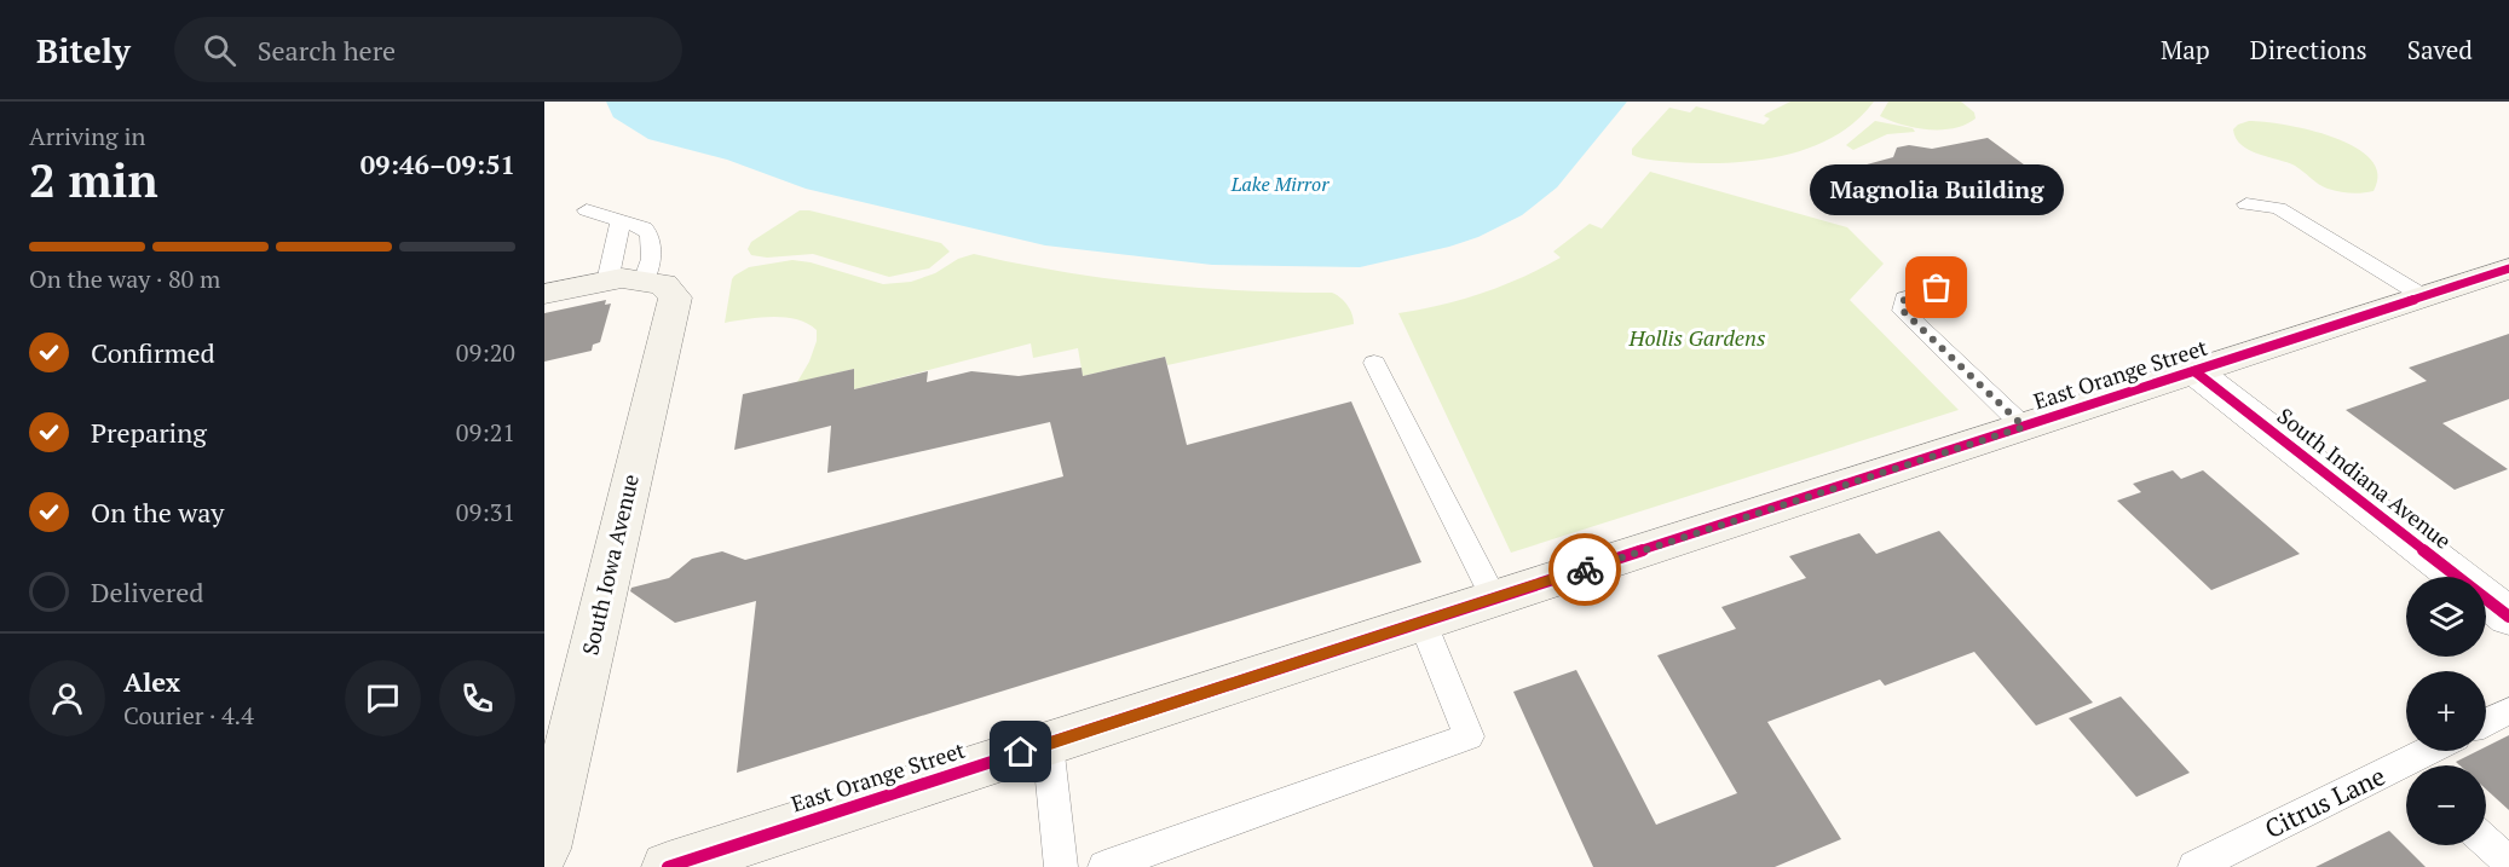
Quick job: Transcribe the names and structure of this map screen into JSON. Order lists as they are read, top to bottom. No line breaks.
{"streets":{"street":["East Orange Street","South Indiana Avenue","South Iowa Avenue"],"lane":["Citrus Lane"]},"crossings":[["East Orange Street","South Indiana Avenue"]],"water":["Lake Mirror"],"parks":["Hollis Gardens"],"places":["Magnolia Building"],"page":{"header":"Bitely","search":"Search here","nav":["Map","Directions","Saved"],"heading":["2 min","Arriving in","09:46–09:51"],"panel":["Alex","Courier · 4.4"],"bubble":"Magnolia Building","bar":"On the way · 80 m","list":[["Confirmed","09:20"],["Preparing","09:21"],["On the way","09:31"],"Delivered"],"map_buttons":["+","−"]}}
